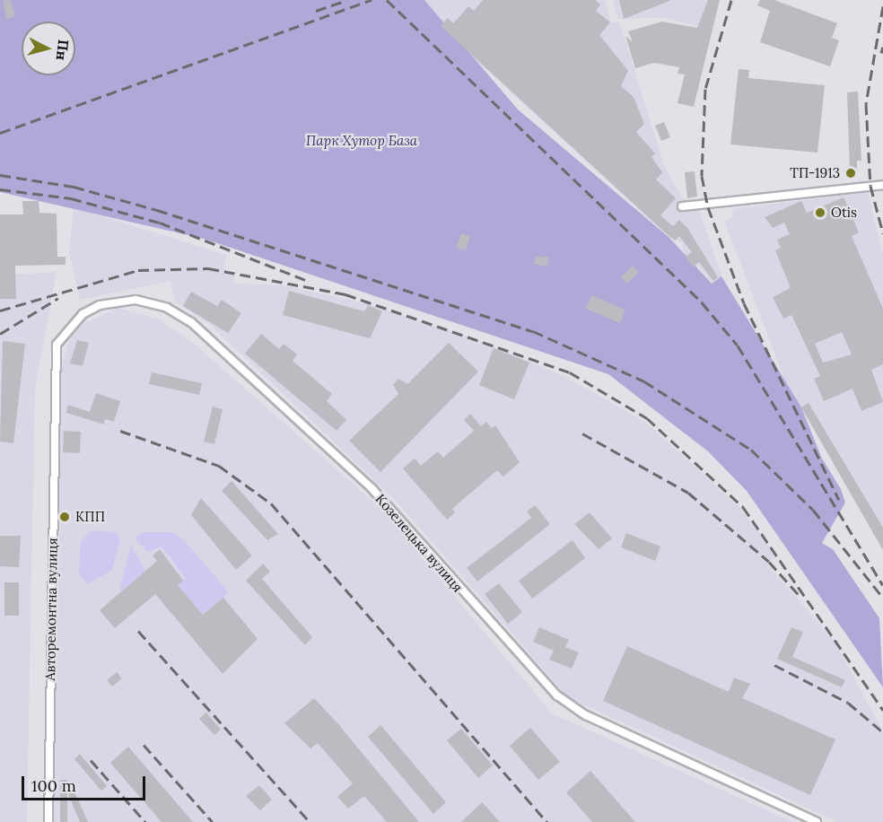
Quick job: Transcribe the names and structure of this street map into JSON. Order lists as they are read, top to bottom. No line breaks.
{"streets":{"street":["Козелецька вулиця","Авторемонтна вулиця"]},"crossings":[["Козелецька вулиця","Авторемонтна вулиця"]],"parks":["Парк Хутор База"],"places":["ТП-1913","Otis","КПП"],"scale_bar":"100 m","north":"right"}
